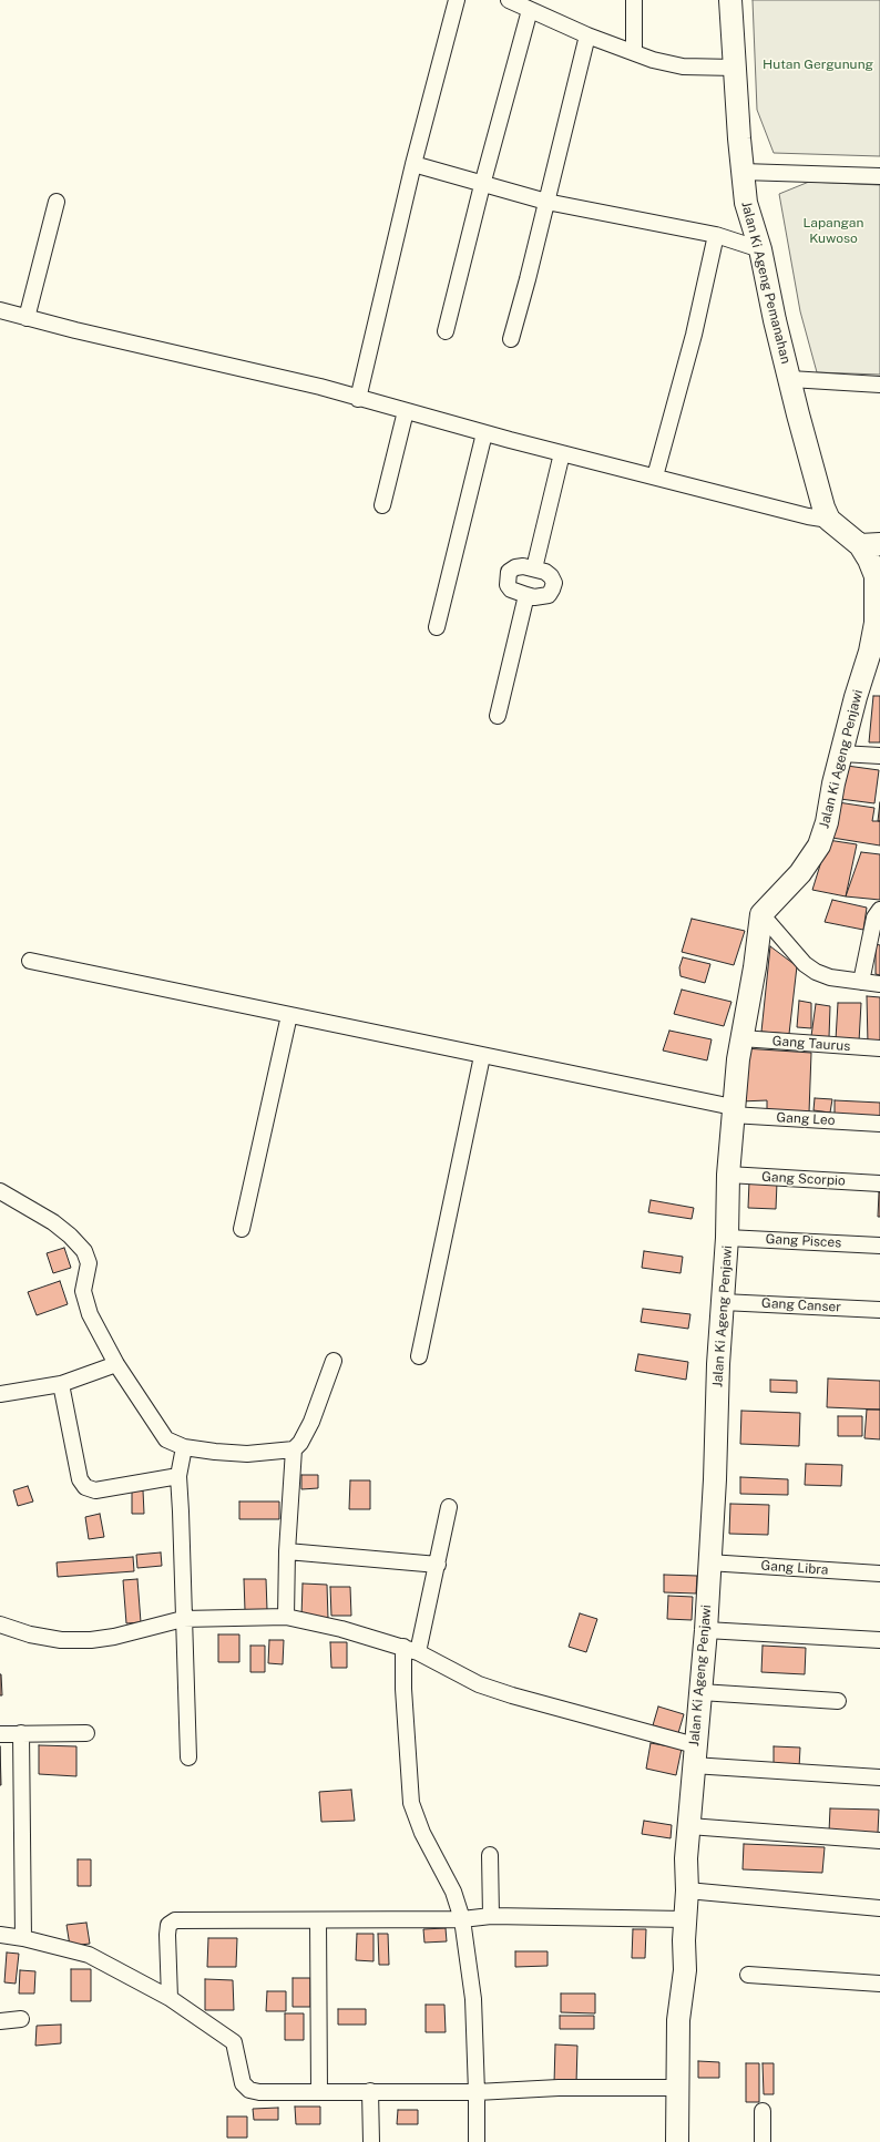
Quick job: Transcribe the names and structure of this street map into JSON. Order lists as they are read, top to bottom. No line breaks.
{"streets":{"main road":["Jalan Ki Ageng Pemanahan","Jalan Ki Ageng Penjawi"],"street":["Gang Taurus","Gang Leo","Gang Scorpio","Gang Pisces","Gang Canser","Gang Libra"]},"crossings":[["Jalan Ki Ageng Penjawi","Gang Taurus"],["Jalan Ki Ageng Penjawi","Gang Leo"],["Jalan Ki Ageng Penjawi","Gang Scorpio"],["Jalan Ki Ageng Penjawi","Gang Pisces"],["Jalan Ki Ageng Penjawi","Gang Canser"],["Jalan Ki Ageng Penjawi","Gang Libra"]],"parks":["Hutan Gergunung","Lapangan Kuwoso"]}
